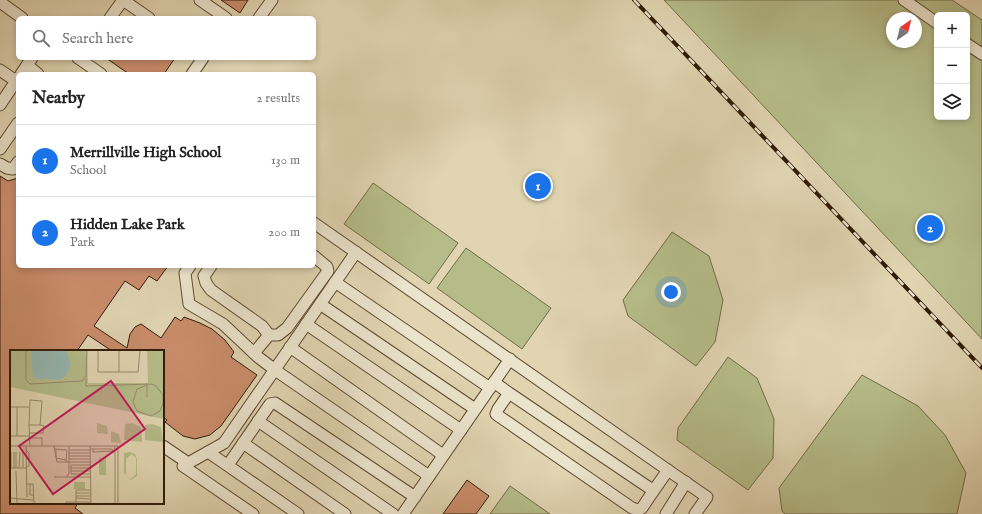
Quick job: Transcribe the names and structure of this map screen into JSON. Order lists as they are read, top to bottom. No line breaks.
{"north":"top right","page":{"map_buttons":["+","−"],"search":"Search here","heading":["Nearby","2 results"],"list":[{"mark":"1","name":"Merrillville High School","note":"School","value":"130 m"},{"mark":"2","name":"Hidden Lake Park","note":"Park","value":"200 m"}],"pins":["1","2"]}}
